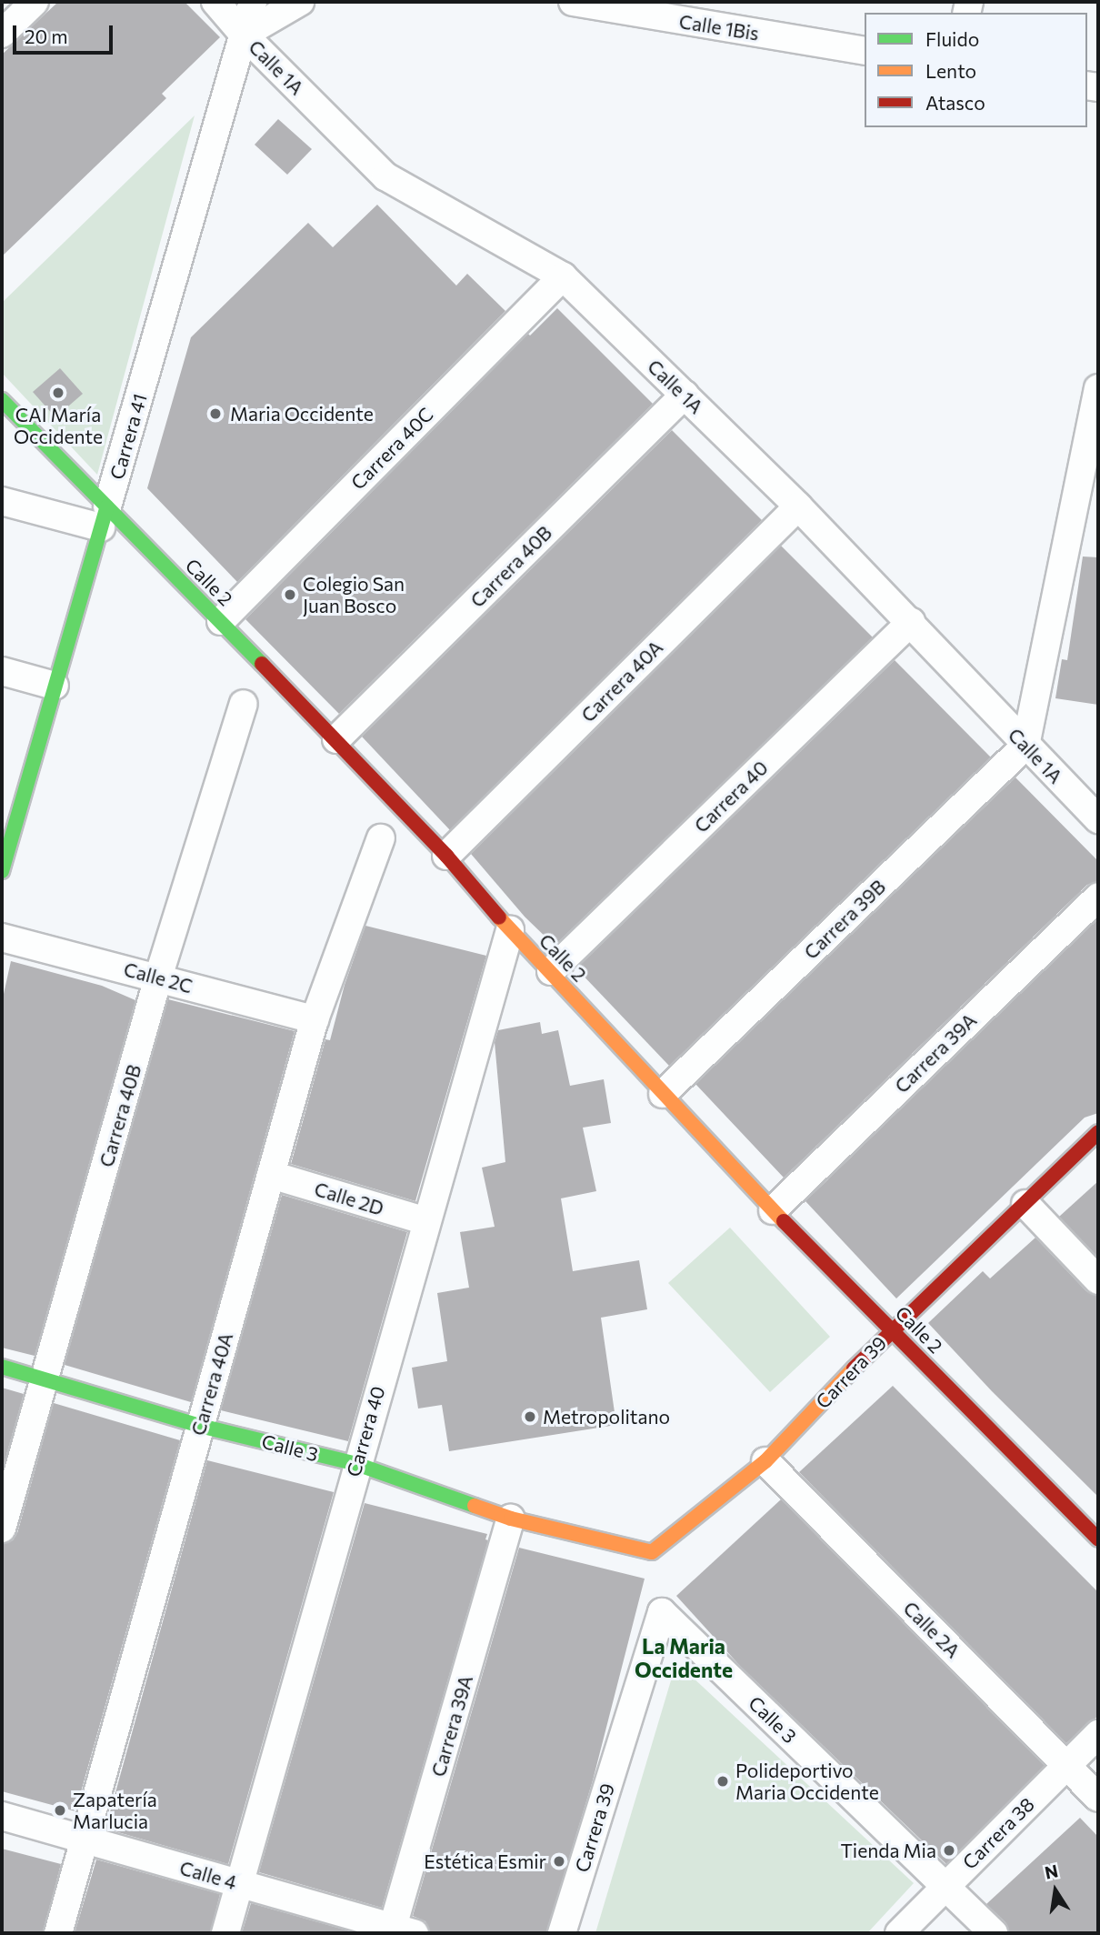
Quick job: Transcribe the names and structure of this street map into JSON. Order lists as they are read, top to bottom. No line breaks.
{"streets":{"street":["Calle 1Bis","Calle 1A","Carrera 41","Carrera 40C","Carrera 40B","Calle 2","Carrera 40A","Carrera 40","Carrera 39B","Calle 2C","Carrera 39A","Calle 2D","Carrera 39","Calle 3","Calle 2A","Carrera 38","Calle 4"]},"crossings":[["Calle 1A","Carrera 41"],["Calle 1A","Carrera 40C"],["Calle 1A","Carrera 40B"],["Calle 1A","Carrera 40A"],["Calle 1A","Carrera 40"],["Calle 1A","Carrera 39B"],["Carrera 41","Calle 2"],["Carrera 40C","Calle 2"],["Carrera 40B","Calle 2"],["Carrera 40B","Calle 2C"],["Carrera 40B","Calle 3"],["Calle 2","Carrera 40A"],["Calle 2","Carrera 40"],["Calle 2","Carrera 39B"],["Calle 2","Carrera 39A"],["Calle 2","Carrera 39"],["Carrera 40A","Calle 2C"],["Carrera 40A","Calle 2D"],["Carrera 40A","Calle 3"],["Carrera 40A","Calle 4"],["Carrera 40","Calle 2D"],["Carrera 40","Calle 3"],["Carrera 40","Calle 4"],["Carrera 39A","Calle 3"],["Carrera 39A","Calle 4"],["Carrera 39","Calle 3"],["Carrera 39","Calle 2A"],["Calle 3","Carrera 38"],["Calle 2A","Carrera 38"]],"districts":["La Maria Occidente"],"places":["CAI María Occidente","Maria Occidente","Colegio San Juan Bosco","Metropolitano","Polideportivo Maria Occidente","Zapatería Marlucia","Tienda Mia","Estética Esmir"],"legend":["Fluido","Lento","Atasco"],"scale_bar":"20 m","north":"top"}
